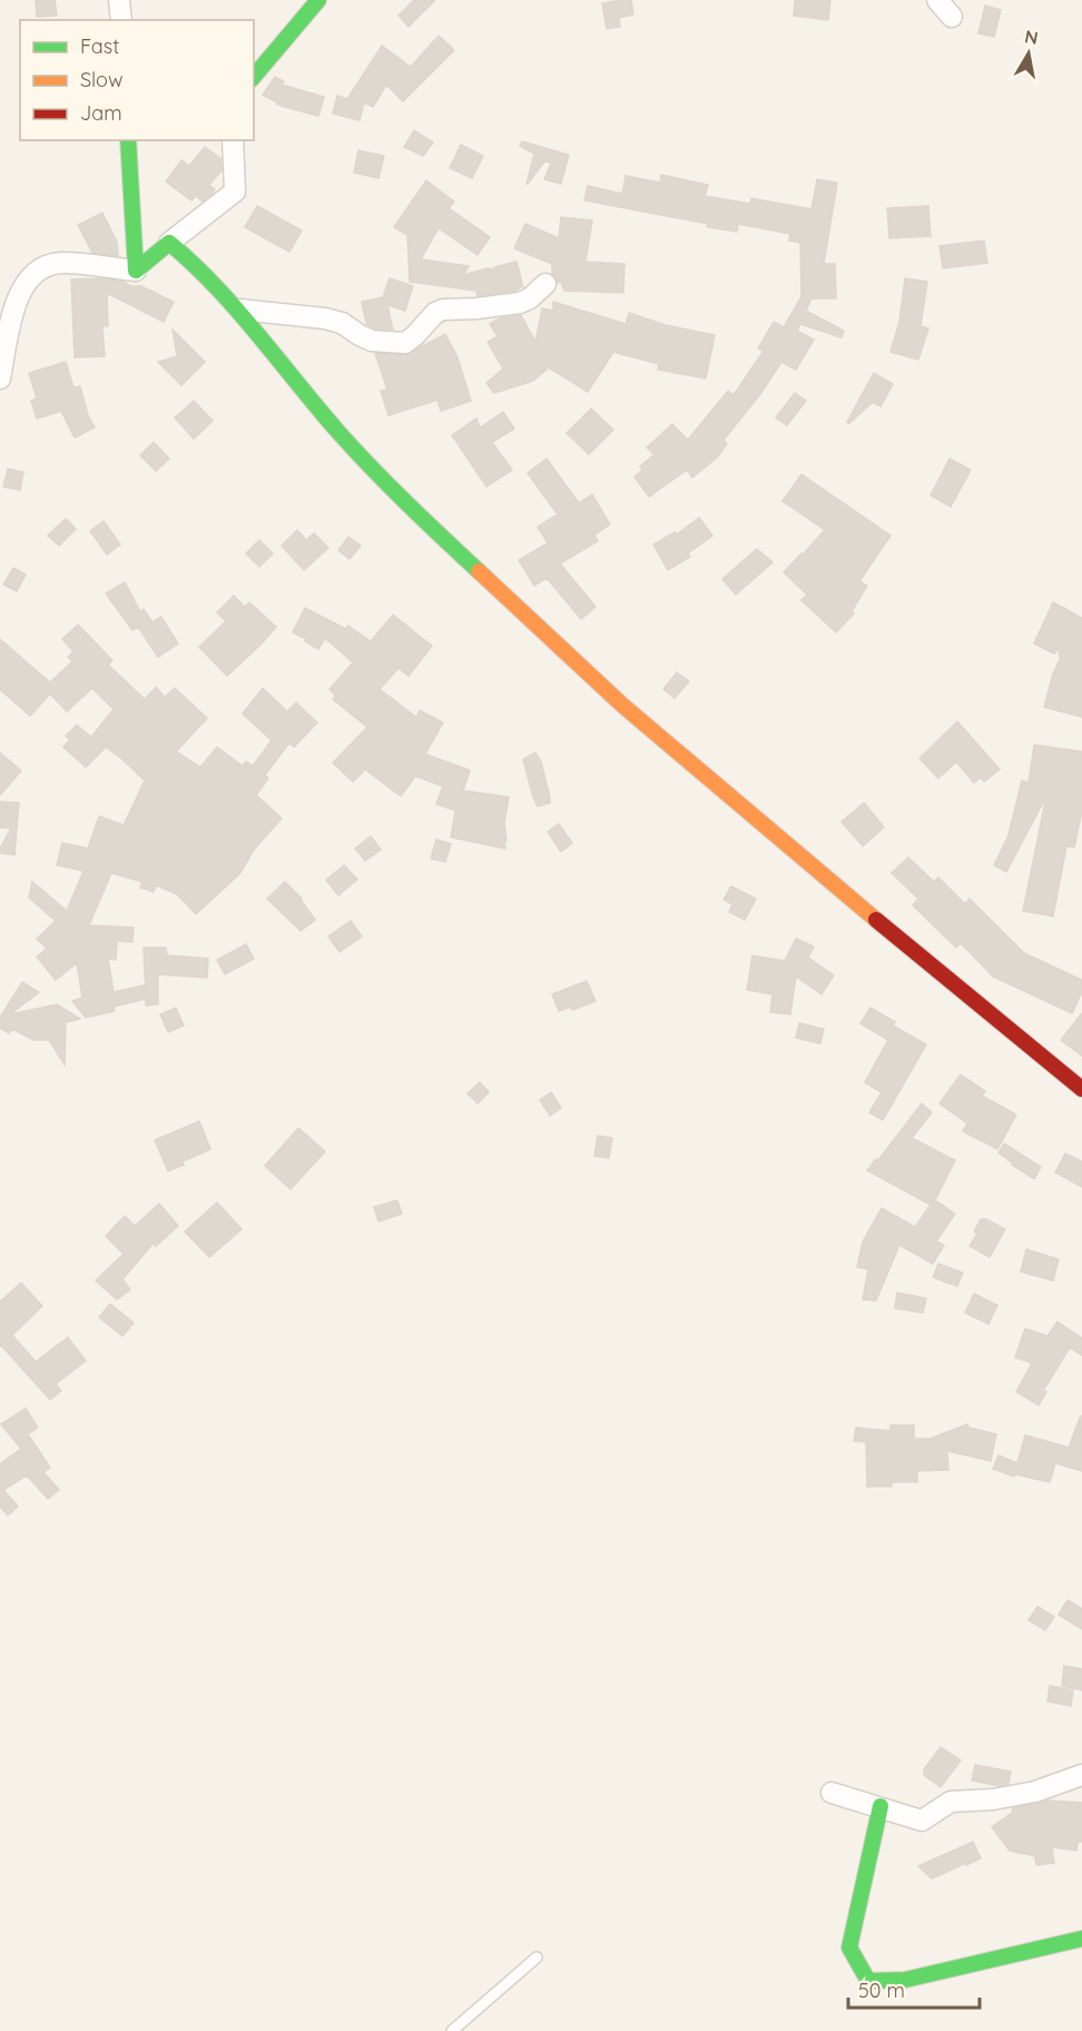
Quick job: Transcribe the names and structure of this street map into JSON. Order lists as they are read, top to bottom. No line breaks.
{"legend":["Fast","Slow","Jam"],"scale_bar":"50 m","north":"top"}
